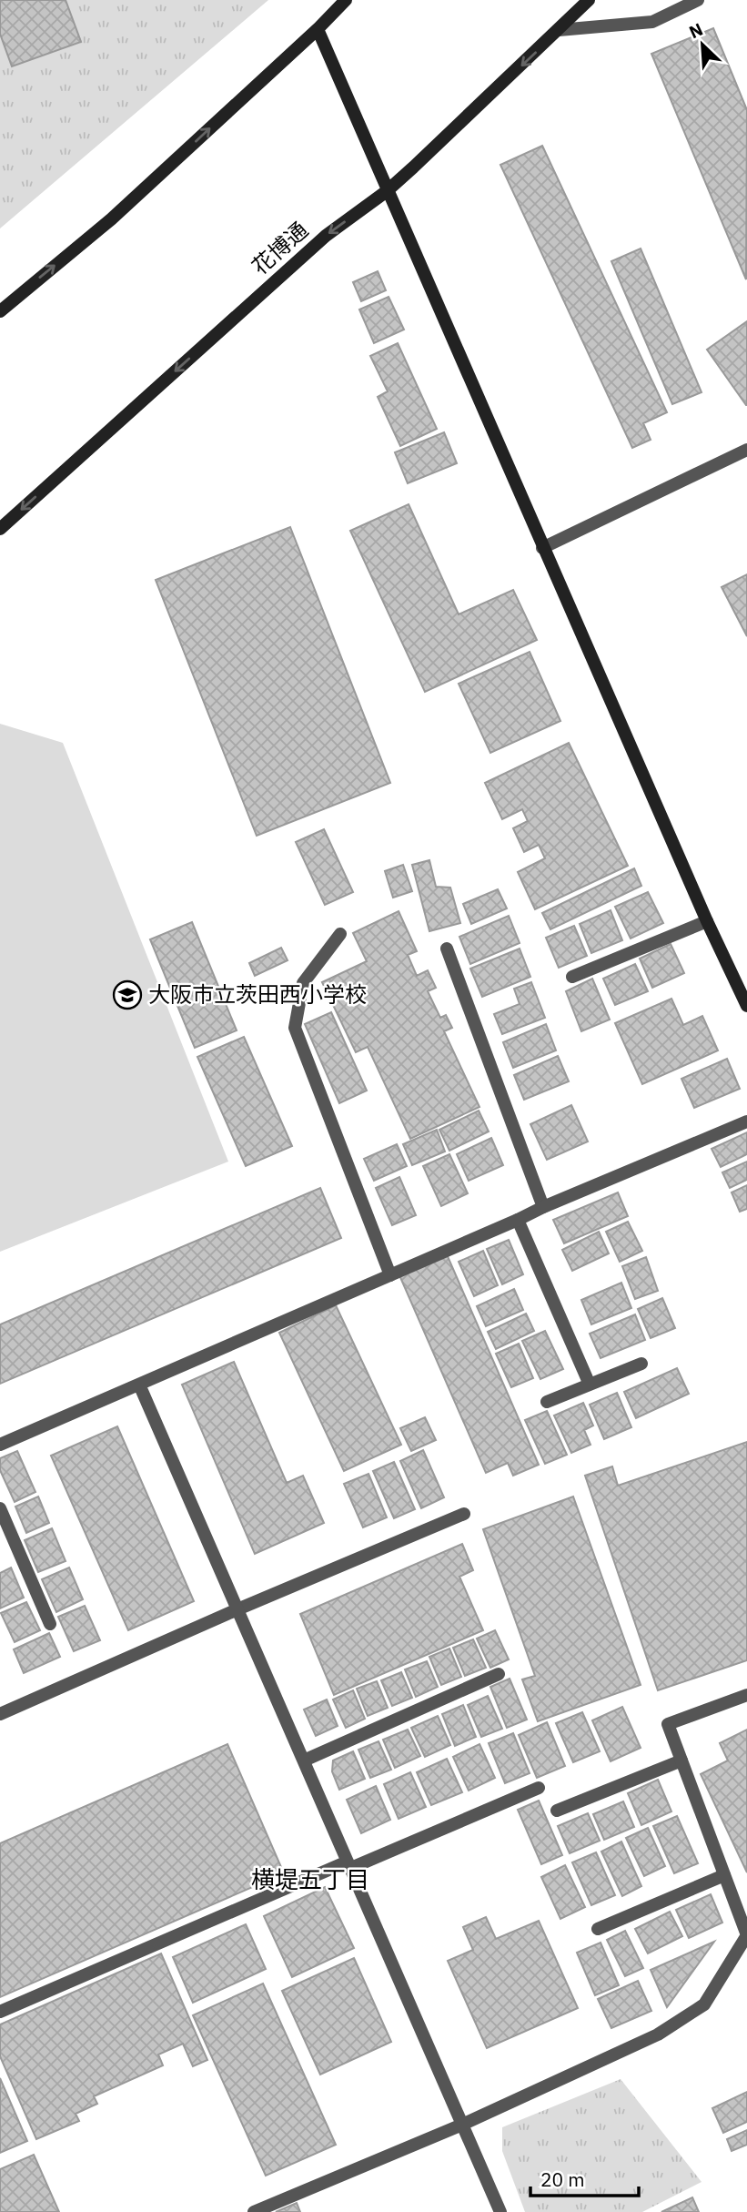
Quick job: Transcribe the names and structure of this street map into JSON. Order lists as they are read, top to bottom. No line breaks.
{"streets":{"street":["花博通"]},"one_way":["花博通"],"districts":["横堤五丁目"],"places":{"school or university":["大阪市立茨田西小学校"]},"scale_bar":"20 m","north":"top left"}
